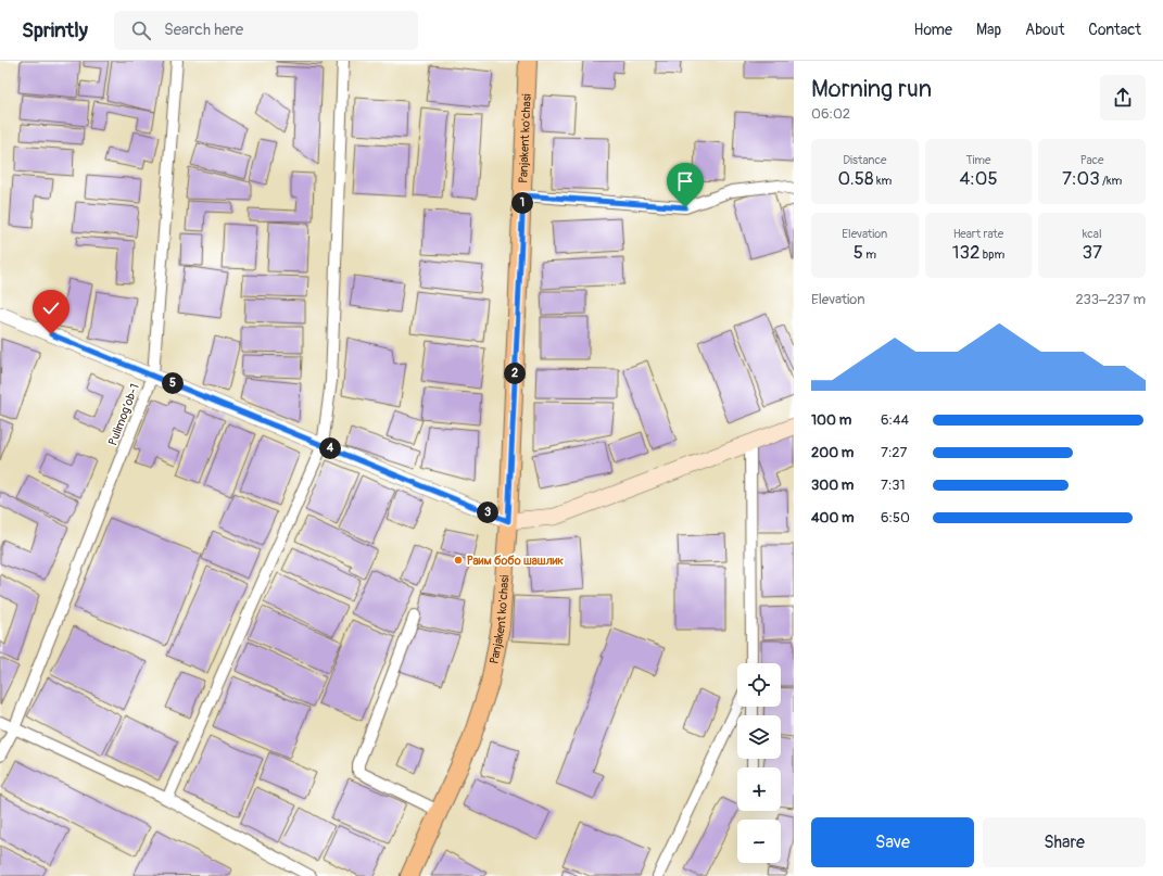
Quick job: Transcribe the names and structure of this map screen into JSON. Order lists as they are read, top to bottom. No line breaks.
{"streets":{"main road":["Panjakent ko'chasi"],"street":["Pulimog’ob-1"]},"places":["Раим бобо шашлик"],"page":{"header":"Sprintly","search":"Search here","nav":["Home","Map","About","Contact"],"heading":["Morning run","06:02"],"stats":[["Distance","0.58 km"],["Time","4:05"],["Pace","7:03 /km"],["Elevation","5 m"],["Heart rate","132 bpm"],["kcal","37"]],"pins":["1","2","5","4","3"],"chart":["Elevation","233–237 m"],"list":[{"name":"100 m","note":"6:44"},{"name":"200 m","note":"7:27"},{"name":"300 m","note":"7:31"},{"name":"400 m","note":"6:50"}],"map_buttons":["+","−"],"buttons":["Save","Share"]}}
